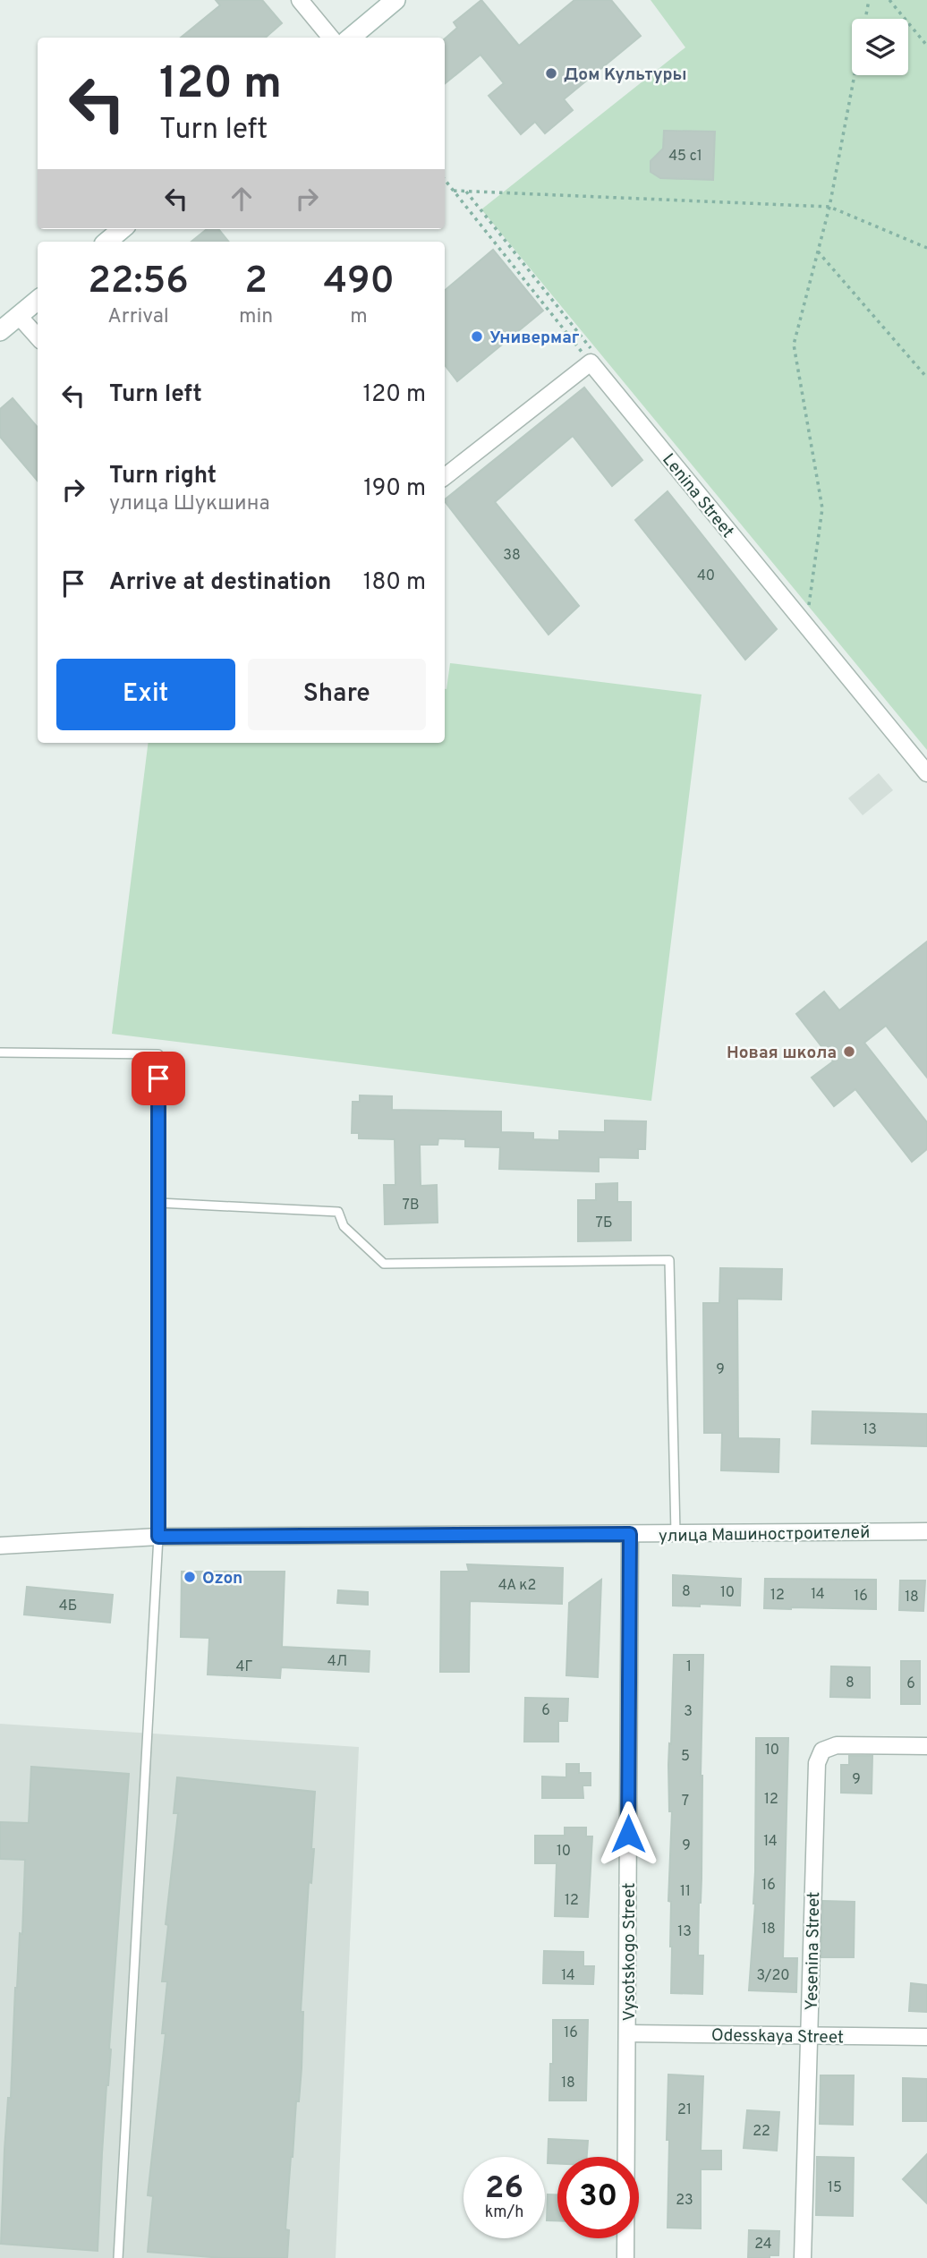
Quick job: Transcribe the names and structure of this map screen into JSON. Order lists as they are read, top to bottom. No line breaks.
{"streets":{"street":["Lenina Street","улица Машиностроителей","Yesenina Street","Vysotskogo Street","Odesskaya Street"]},"crossings":[["улица Машиностроителей","Vysotskogo Street"],["Yesenina Street","Odesskaya Street"],["Vysotskogo Street","Odesskaya Street"]],"places":["Дом Культуры","Универмаг","Новая школа","Ozon"],"house_numbers":["45 с1","38","40","7В","7Б","9","13","4А к2","8","10","14","12","16","18","4Б","4Л","4Г","1","8","6","6","3","10","5","9","12","7","14","9","10","16","11","12","18","13","14","3/20","16","18","21","22","15","23","24"],"page":{"turn":["120 m","Turn left"],"eta":["22:56","Arrival","2","min","490","m"],"list":[{"name":"Turn left","value":"120 m"},{"name":"Turn right","note":"улица Шукшина","value":"190 m"},{"name":"Arrive at destination","value":"180 m"}],"buttons":["Exit","Share"],"speed":"26 km/h","limit":"30"}}
